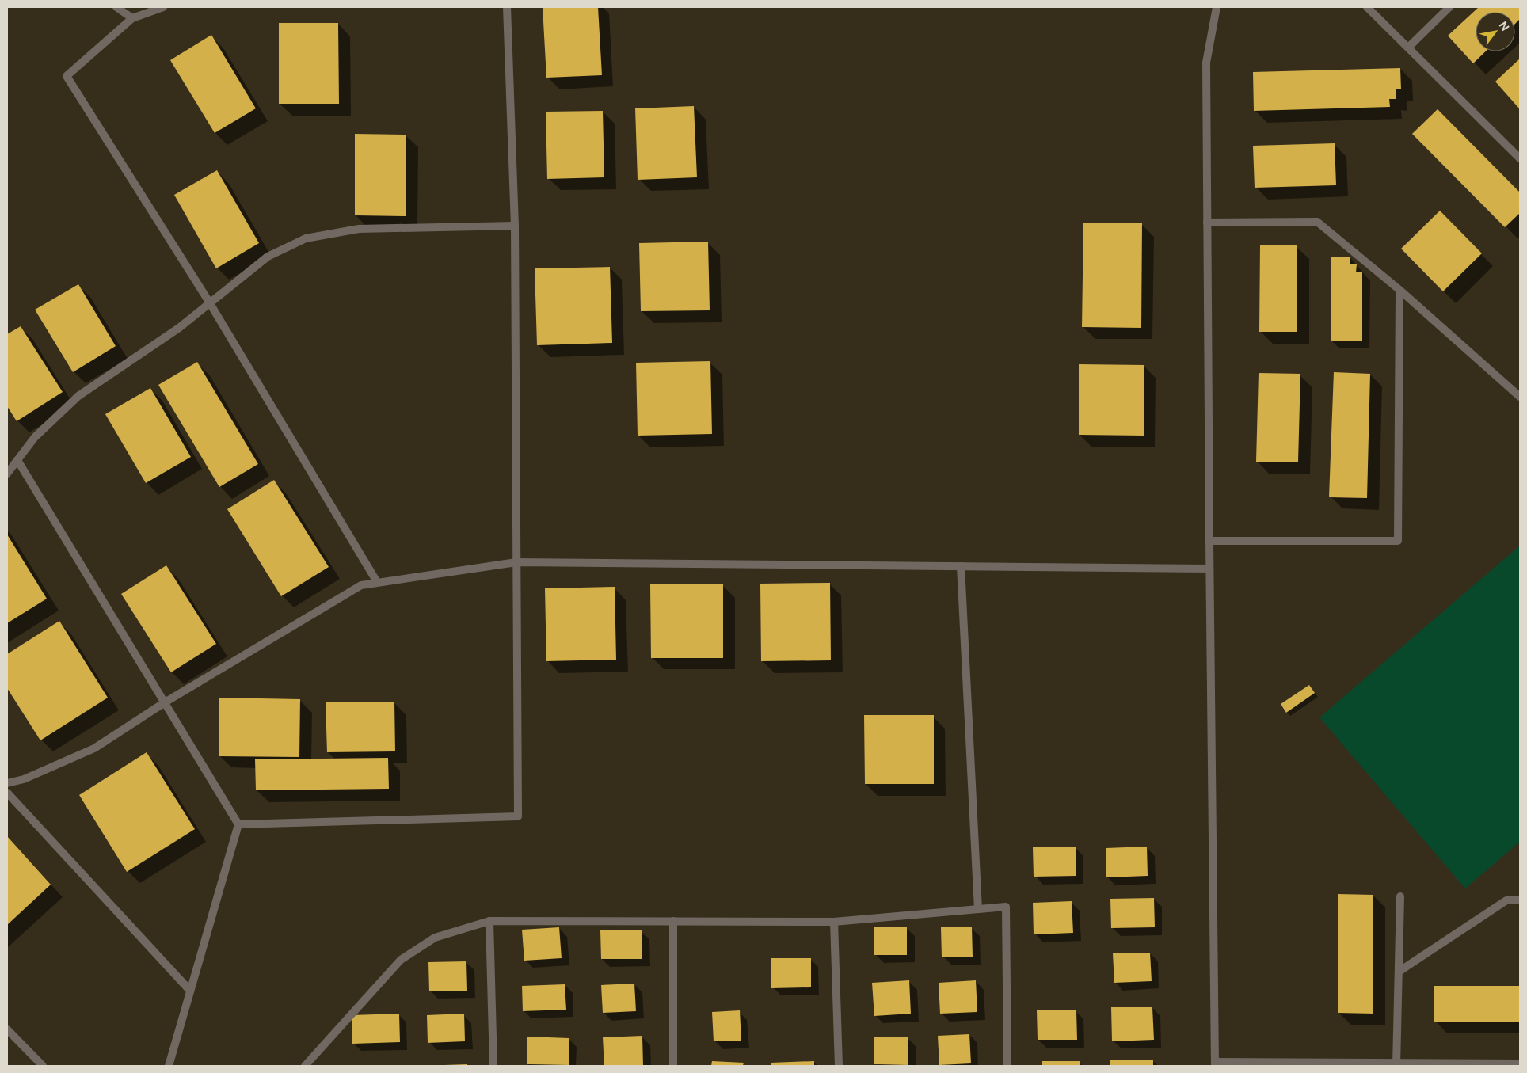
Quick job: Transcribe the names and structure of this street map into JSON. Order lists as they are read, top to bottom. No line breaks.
{"north":"top right"}
